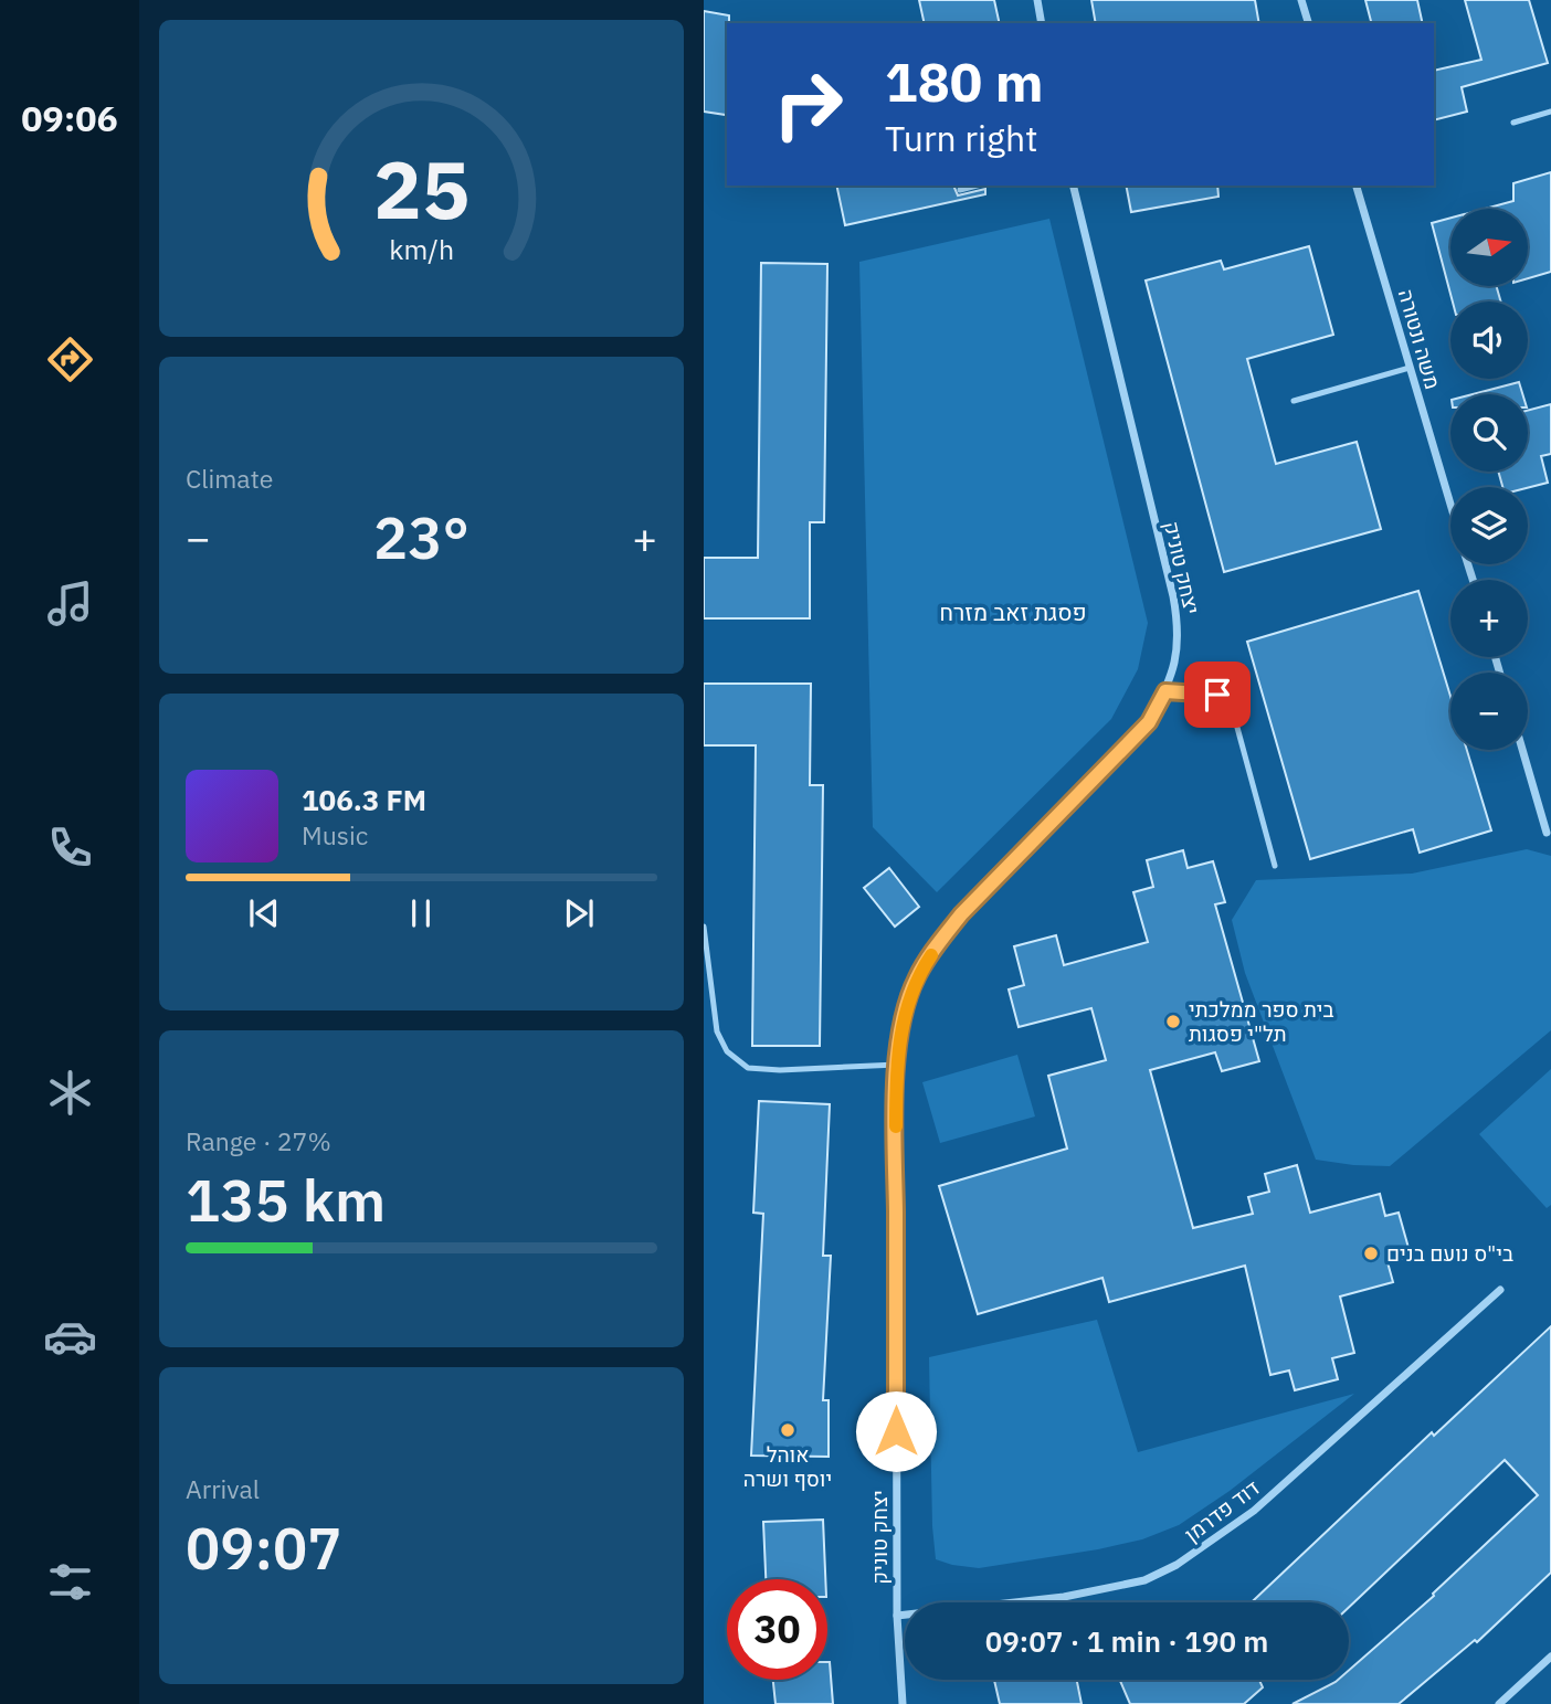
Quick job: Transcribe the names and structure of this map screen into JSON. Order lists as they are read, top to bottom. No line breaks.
{"streets":{"street":["משה ונטורה","יצחק טוניק","דוד פדרמן"]},"crossings":[["יצחק טוניק","דוד פדרמן"]],"districts":["פסגת זאב מזרח"],"places":["בית ספר ממלכתי תל\"י פסגות","בי\"ס נועם בנים","אוהל יוסף ושרה"],"north":"right","page":{"tabs":"09:06","turn":["180 m","Turn right"],"map_buttons":["+","−"],"tile":["Climate",["Range · 27%","135 km"],["Arrival","09:07"]],"heat":["−","23°","+"],"song":["106.3 FM","Music"],"limit":"30","trip":"09:07 · 1 min · 190 m","gauge":["25","km/h"]}}
